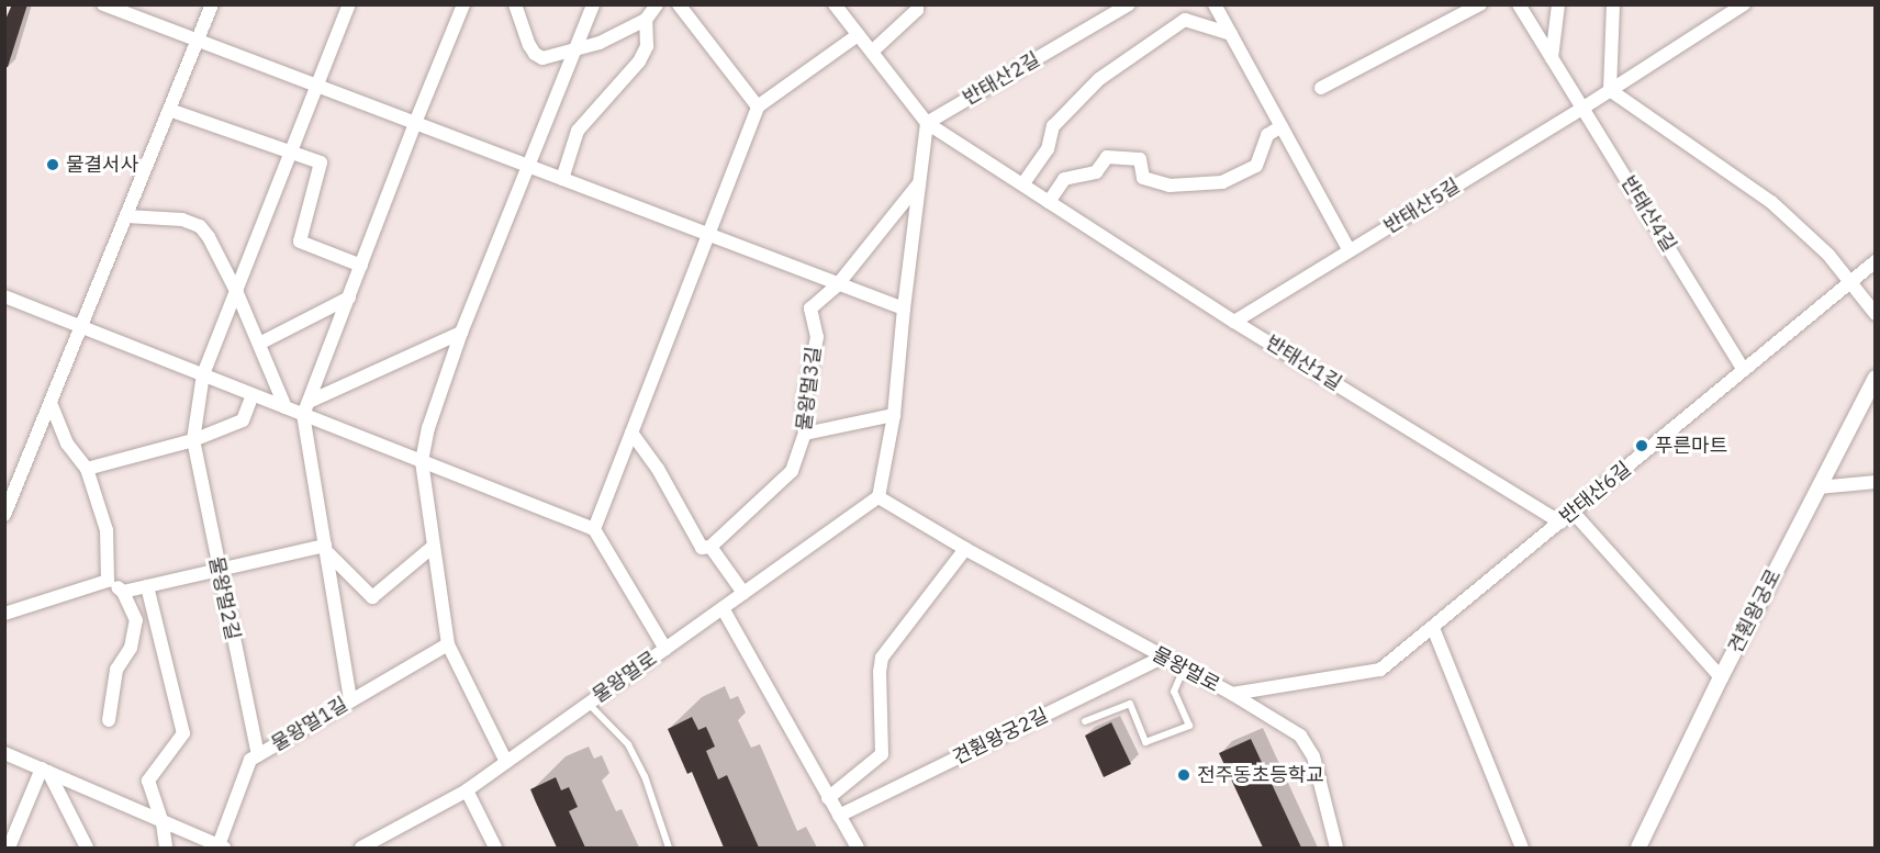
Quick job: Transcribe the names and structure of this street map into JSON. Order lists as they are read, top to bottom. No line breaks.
{"streets":{"street":["반태산2길","반태산5길","반태산4길","반태산1길","물왕멀3길","반태산6길","물왕멀2길","견훤왕궁로","물왕멀로","물왕멀1길","견훤왕궁2길"]},"crossings":[["반태산2길","반태산1길"],["반태산5길","반태산4길"],["반태산5길","반태산1길"],["반태산4길","반태산6길"],["반태산1길","반태산6길"],["반태산6길","물왕멀로"],["물왕멀2길","물왕멀1길"],["물왕멀로","견훤왕궁2길"]],"places":["물결서사","푸른마트","전주동초등학교"]}
